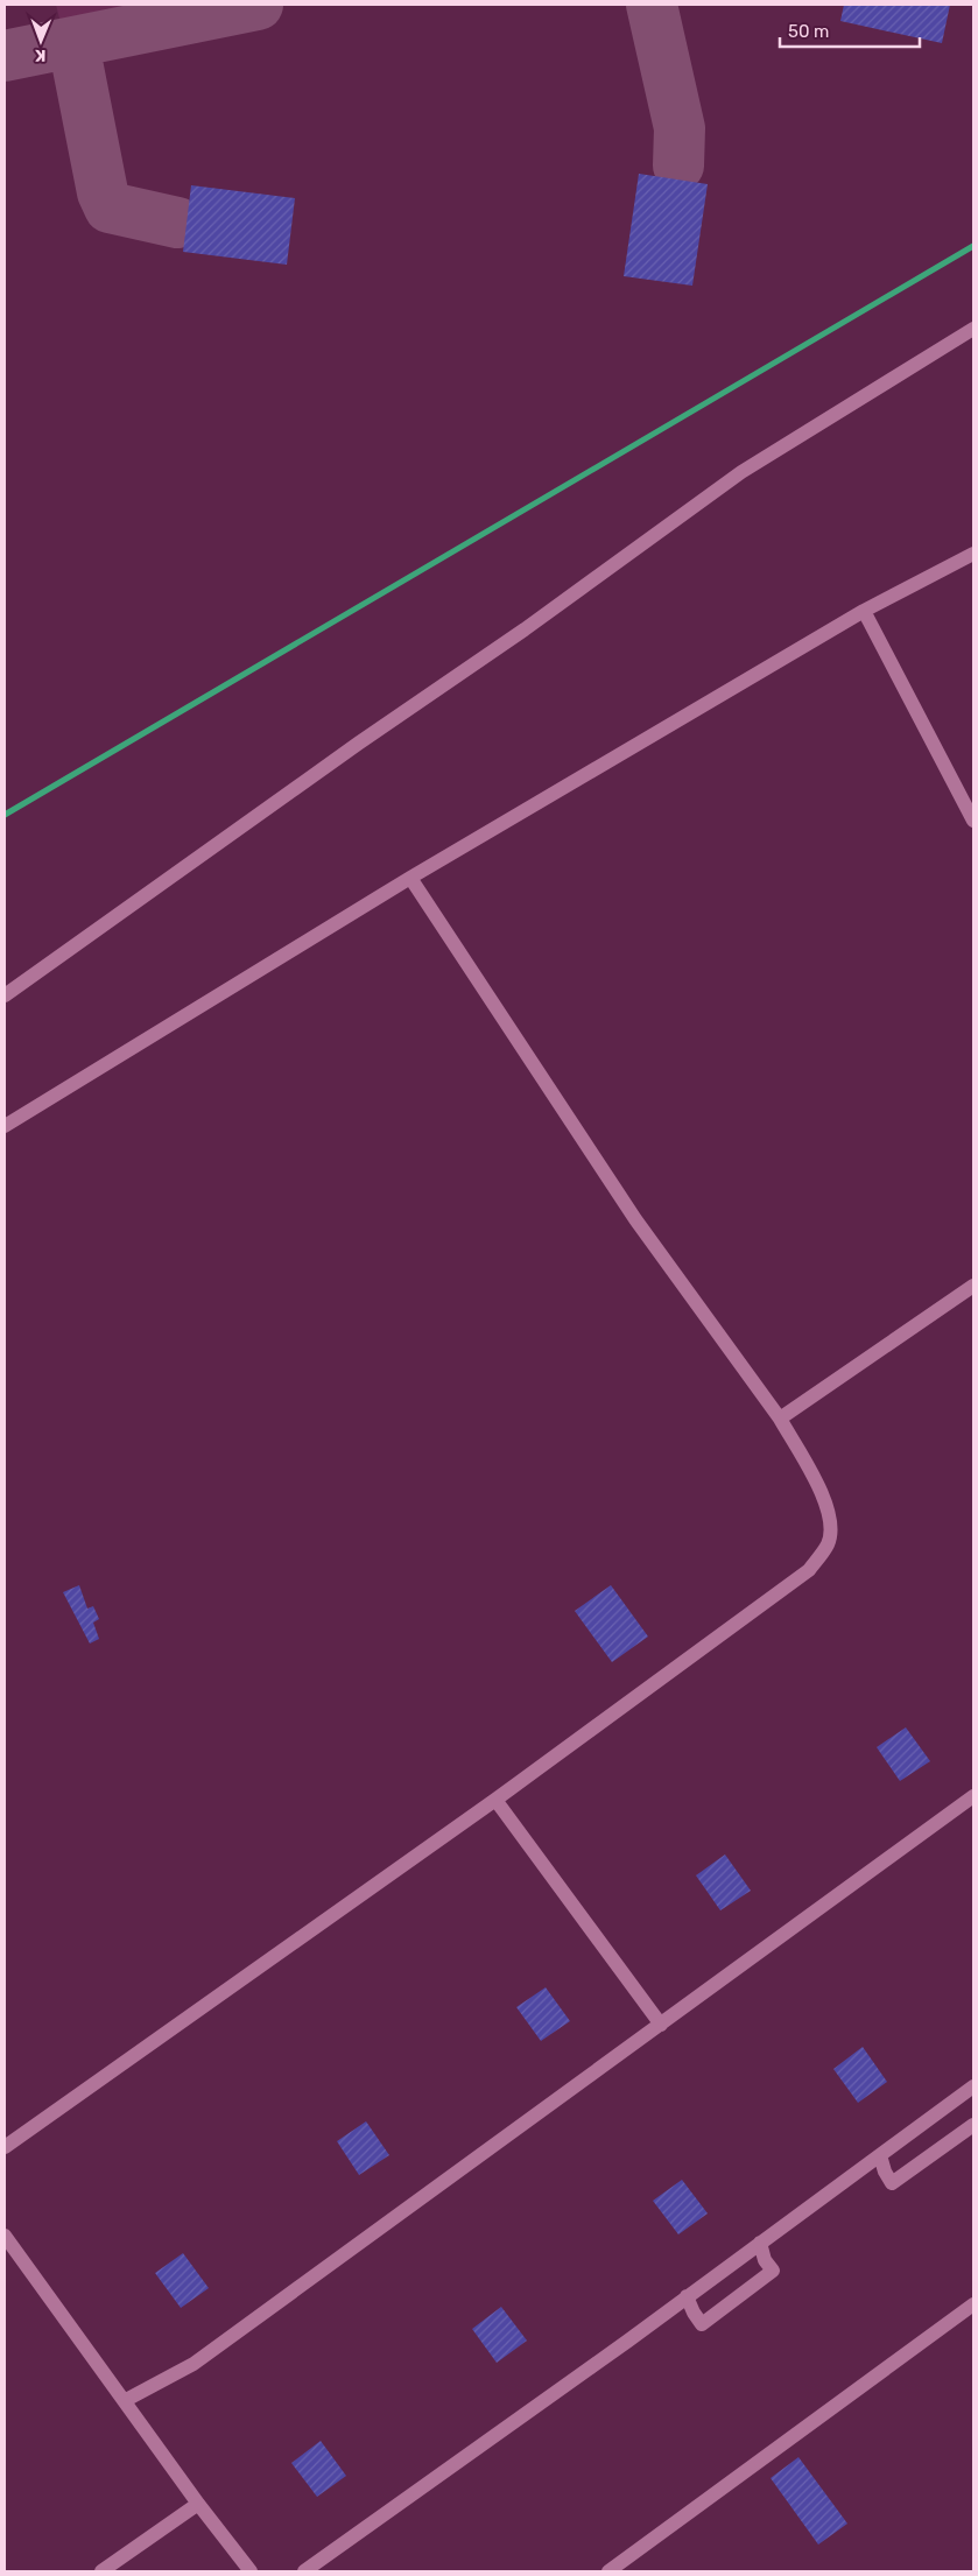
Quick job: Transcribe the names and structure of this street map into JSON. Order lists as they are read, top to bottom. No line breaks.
{"scale_bar":"50 m","north":"bottom"}
